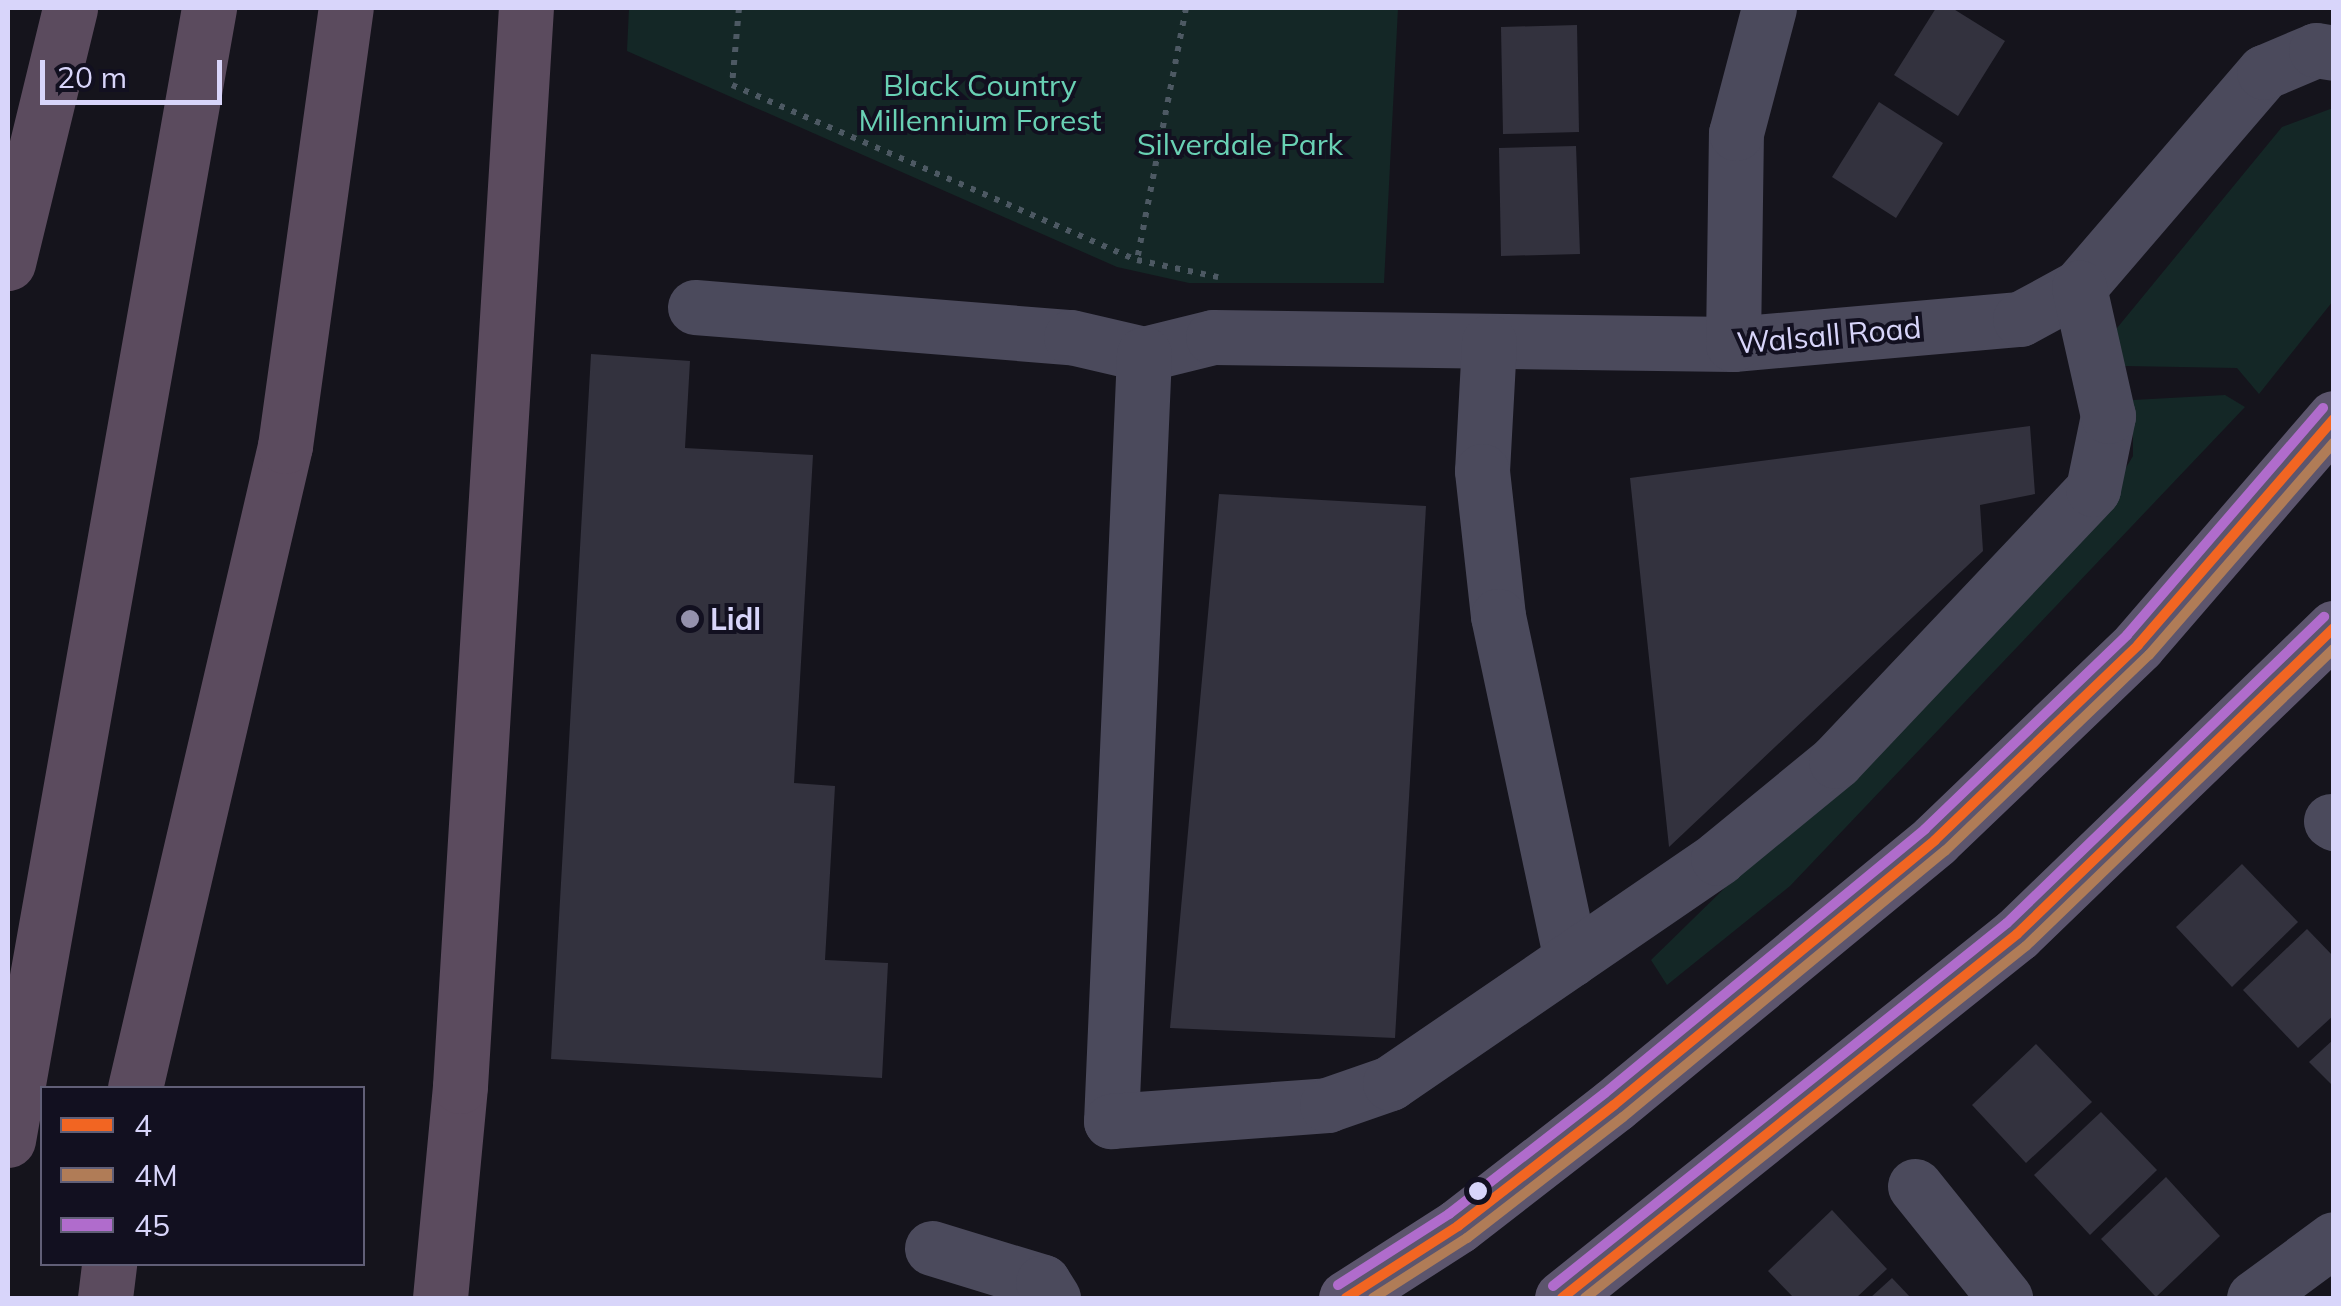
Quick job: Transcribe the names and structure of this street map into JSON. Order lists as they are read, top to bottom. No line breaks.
{"streets":{"street":["Walsall Road"]},"parks":["Black Country Millennium Forest","Silverdale Park"],"places":["Lidl"],"lines":["transit line 45","transit line 4","transit line 4M"],"legend":["4","4M","45"],"scale_bar":"20 m"}
